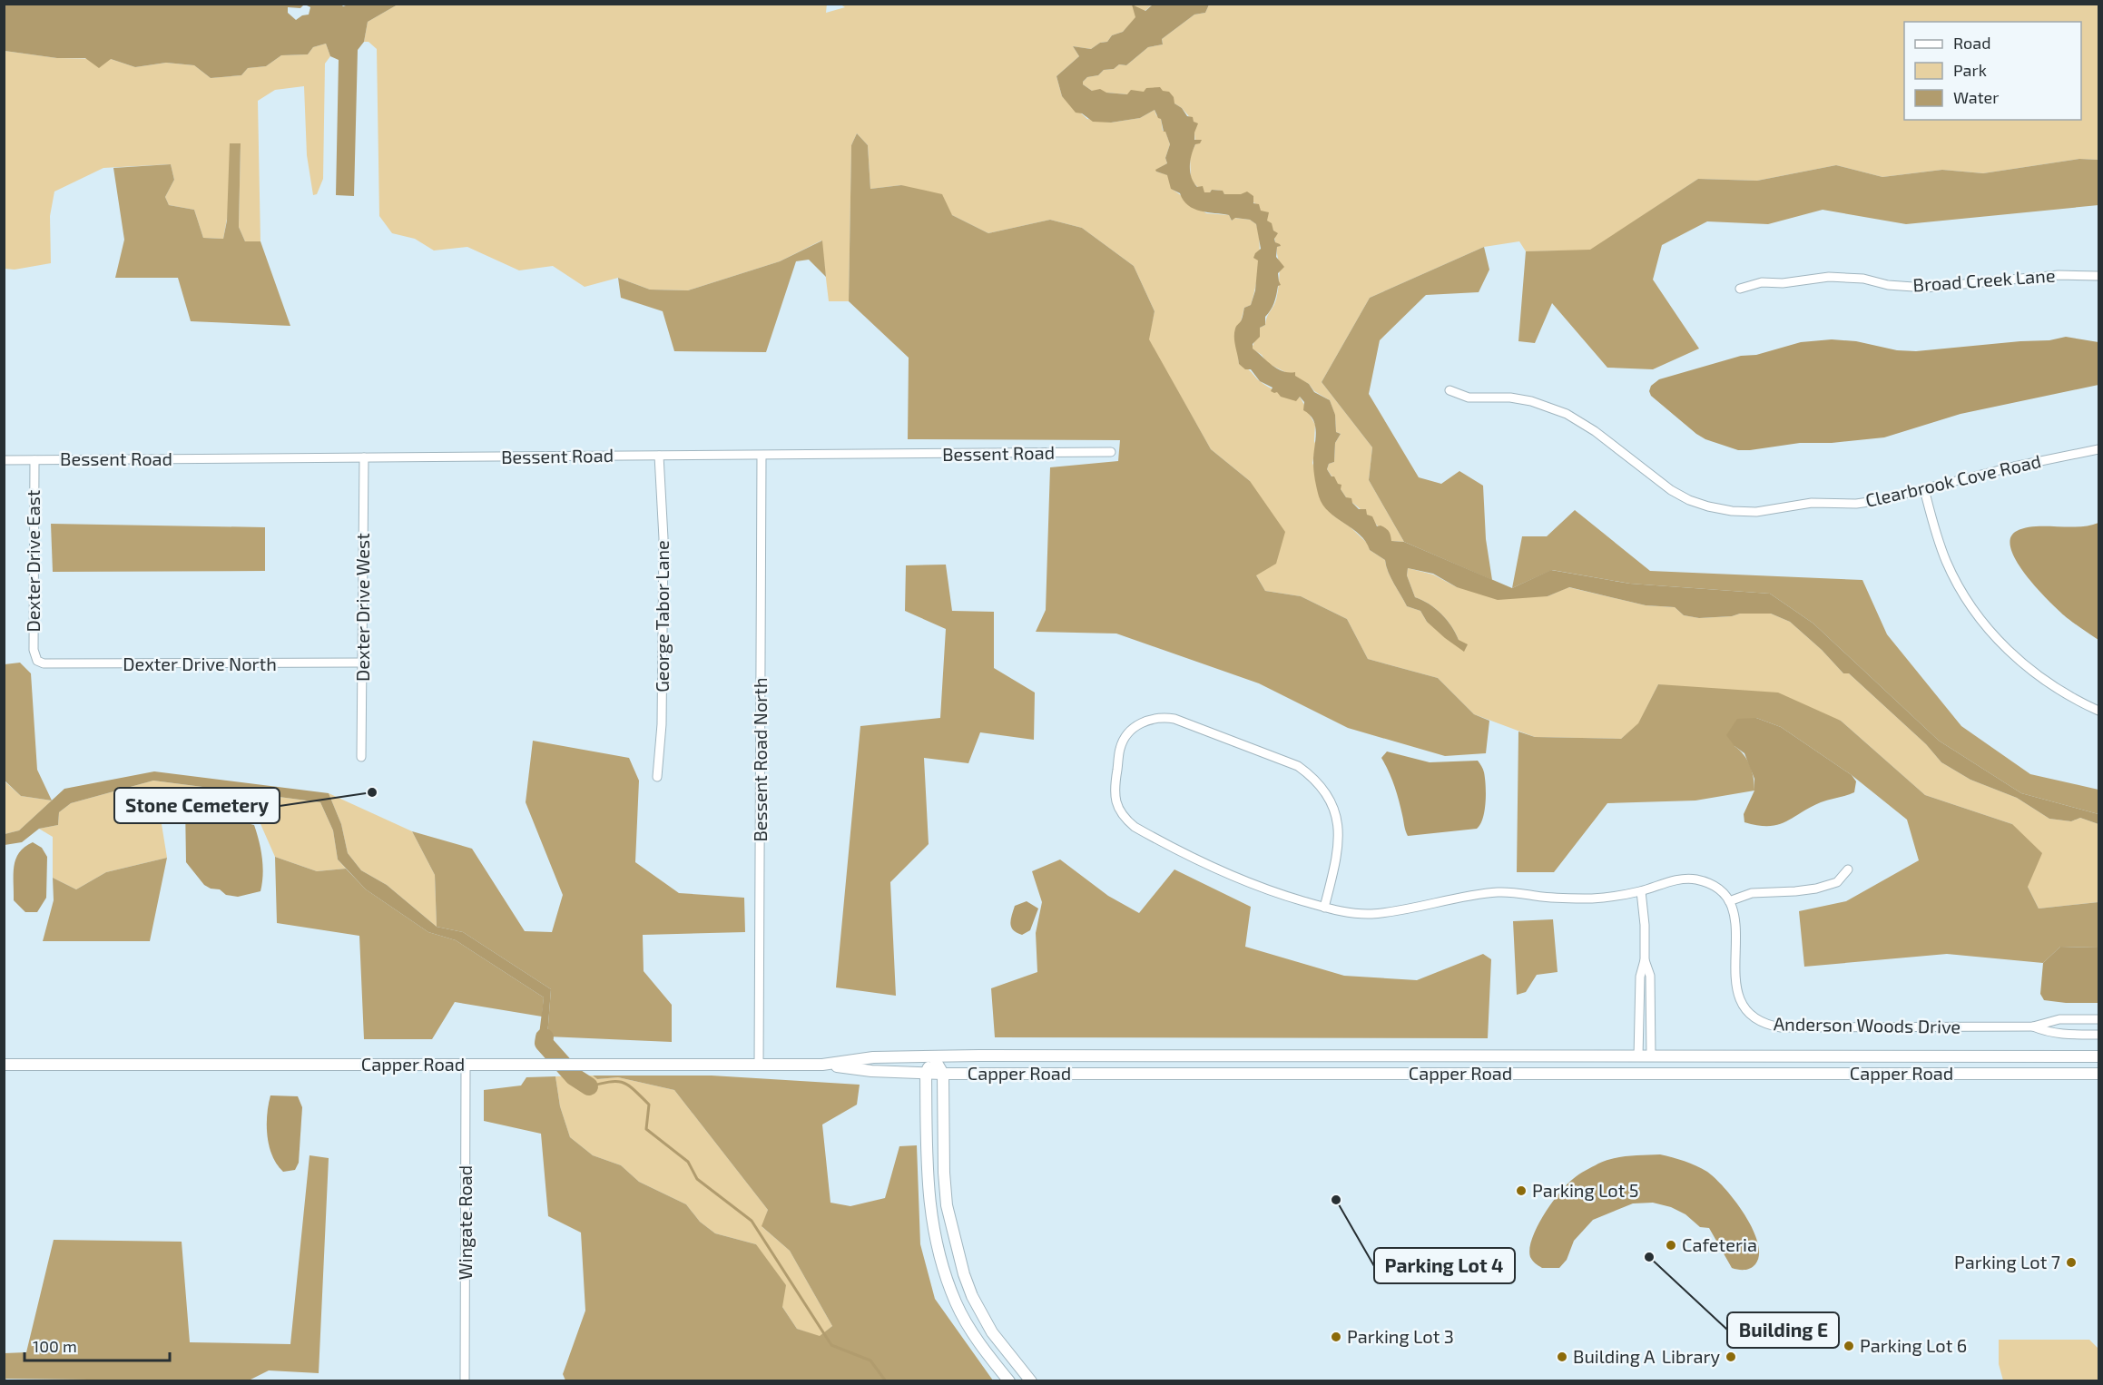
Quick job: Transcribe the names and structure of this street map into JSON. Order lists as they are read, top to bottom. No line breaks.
{"streets":{"street":["Broad Creek Lane","Bessent Road","Clearbrook Cove Road","Dexter Drive East","Dexter Drive West","George Tabor Lane","Dexter Drive North","Bessent Road North","Anderson Woods Drive","Capper Road","Wingate Road"]},"crossings":[["Bessent Road","Dexter Drive East"],["Bessent Road","Dexter Drive West"],["Bessent Road","George Tabor Lane"],["Bessent Road","Bessent Road North"],["Dexter Drive East","Dexter Drive North"],["Dexter Drive West","Dexter Drive North"],["Bessent Road North","Capper Road"],["Capper Road","Wingate Road"]],"places":["Stone Cemetery","Parking Lot 5","Parking Lot 4","Cafeteria","Building E","Parking Lot 7","Parking Lot 3","Parking Lot 6","Building A","Library"],"legend":["Road","Park","Water"],"scale_bar":"100 m"}
